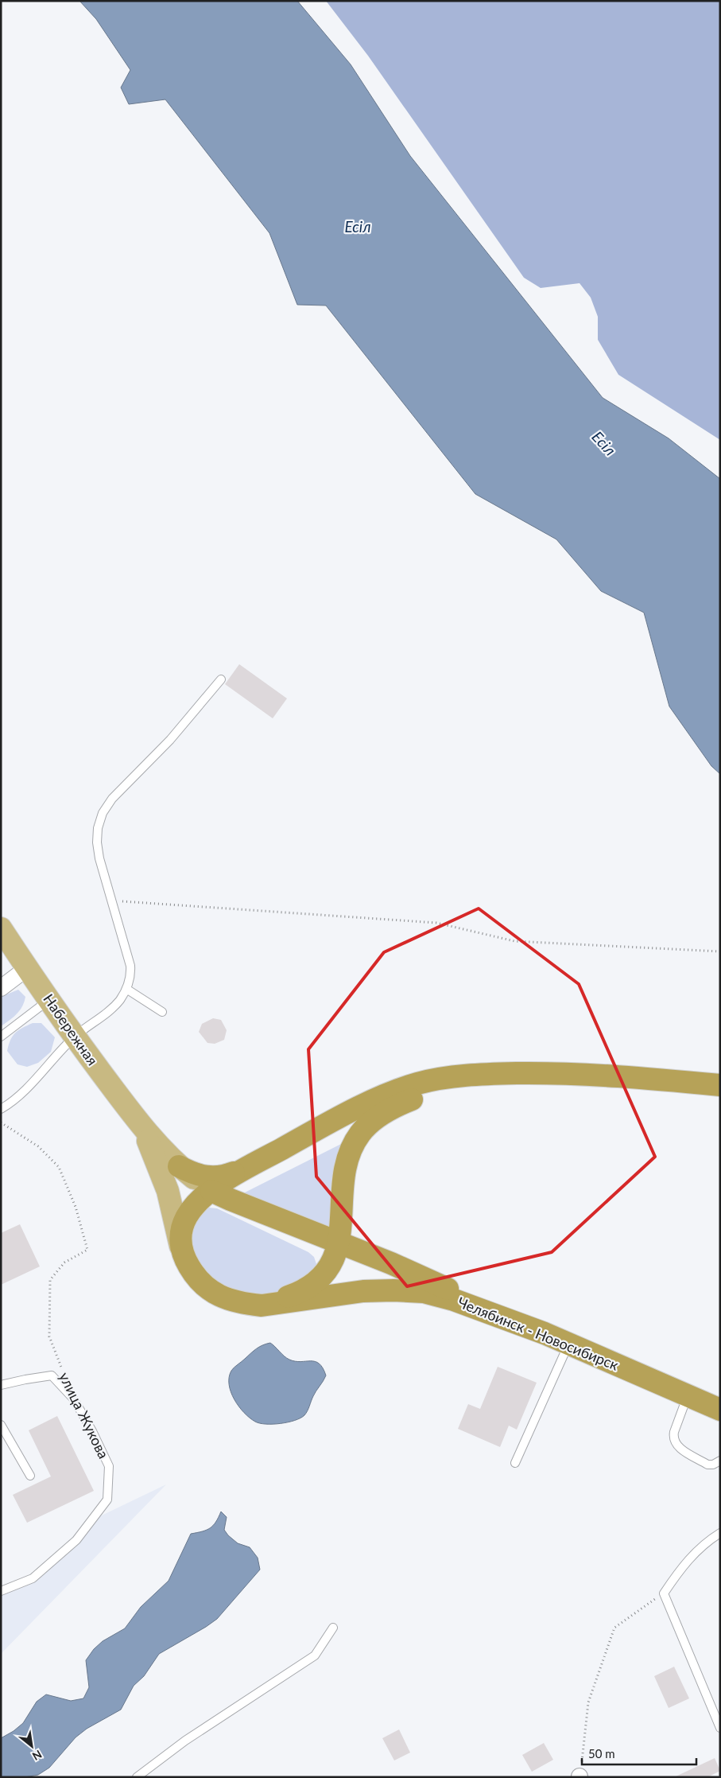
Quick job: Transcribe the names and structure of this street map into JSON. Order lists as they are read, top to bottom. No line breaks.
{"streets":{"highway":["Челябинск - Новосибирск"],"main road":["Набережная"],"lane":["улица Жукова"]},"crossings":[["Набережная","Челябинск - Новосибирск"]],"water":["Есіл"],"scale_bar":"50 m","north":"bottom right"}
